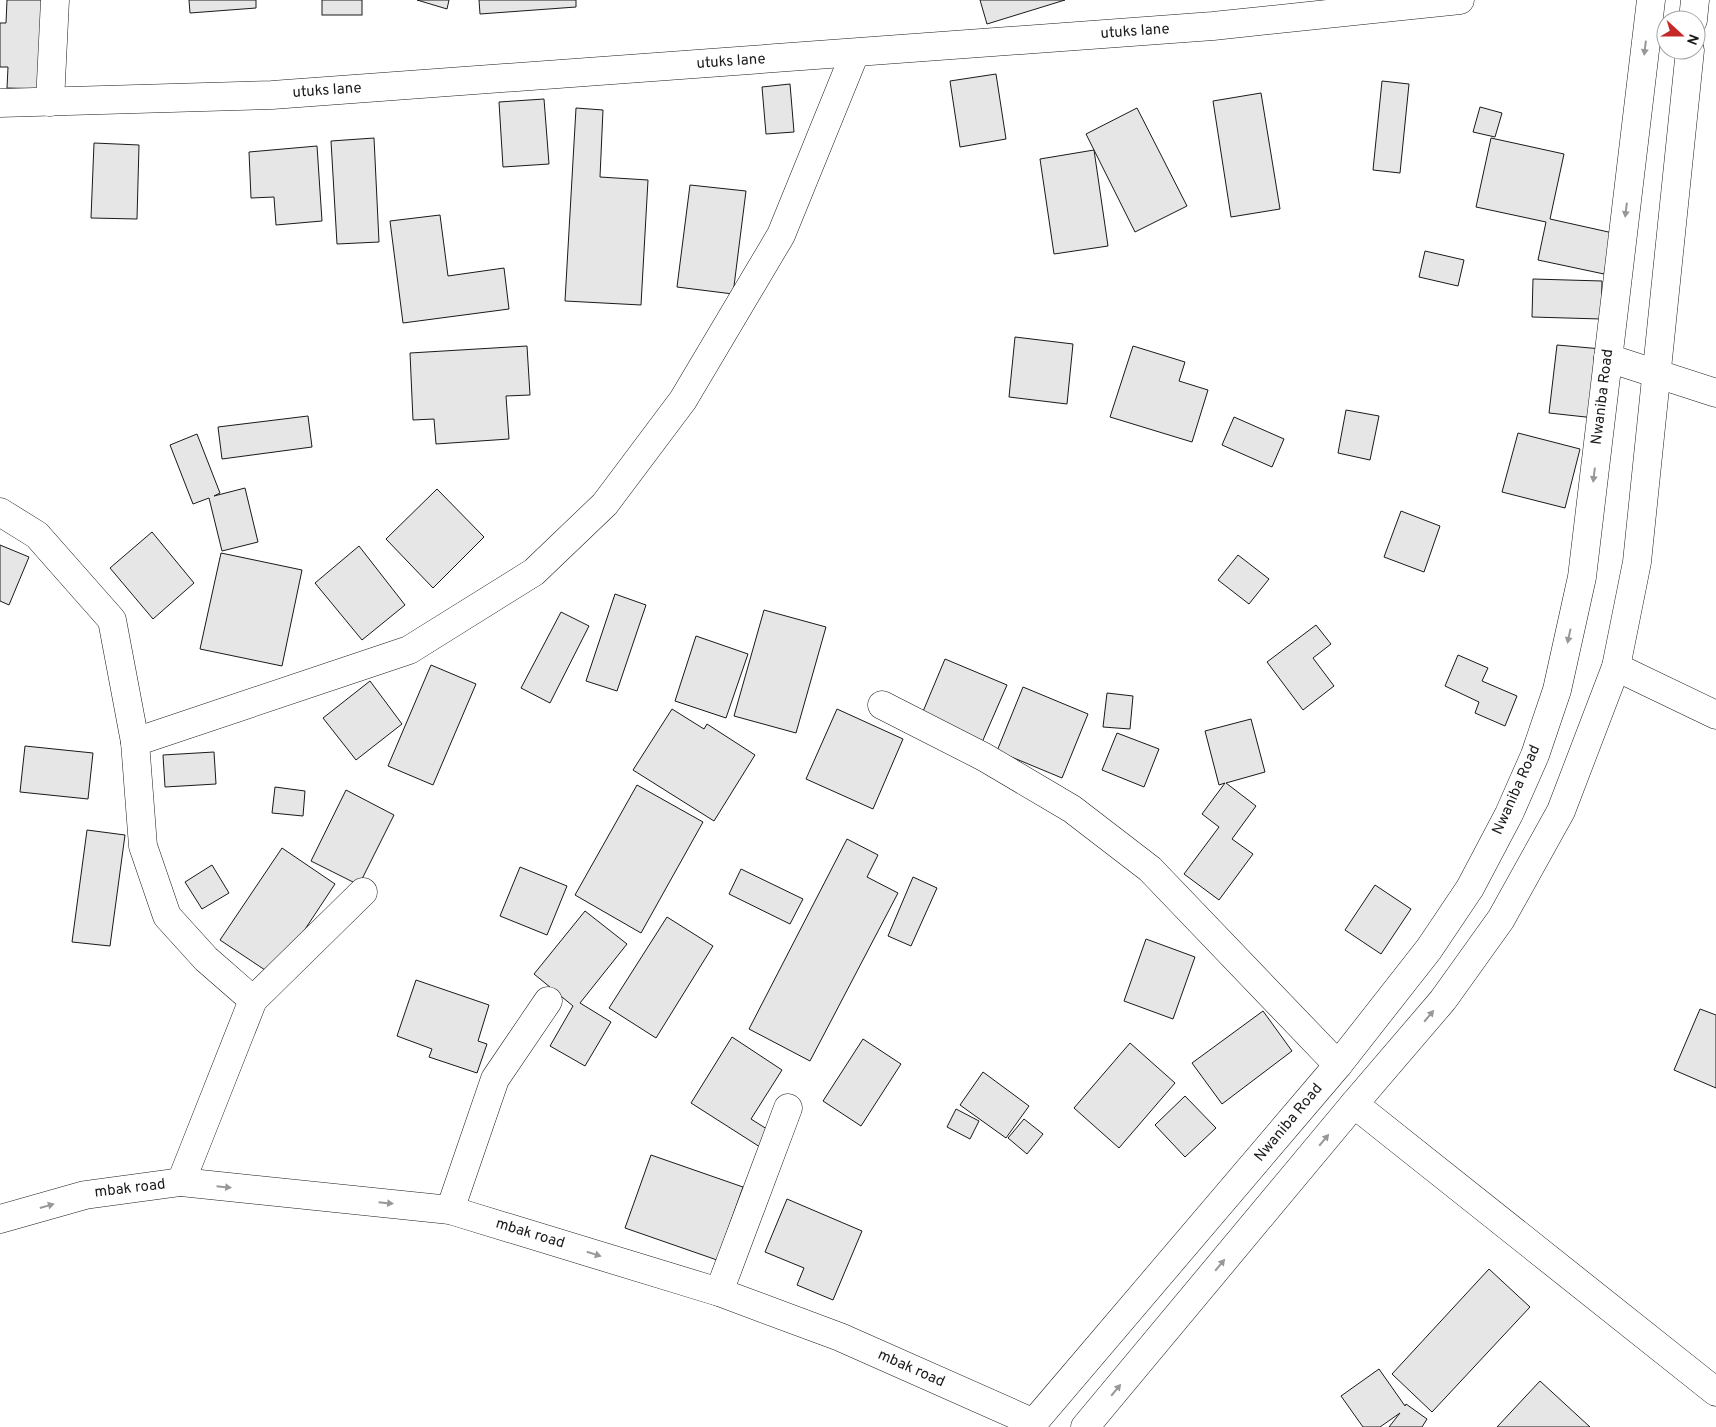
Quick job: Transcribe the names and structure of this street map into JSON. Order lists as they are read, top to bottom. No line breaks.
{"streets":{"street":["utuks lane","Nwaniba Road","mbak road"]},"crossings":[["Nwaniba Road","mbak road"]],"one_way":["mbak road"],"north":"right"}
